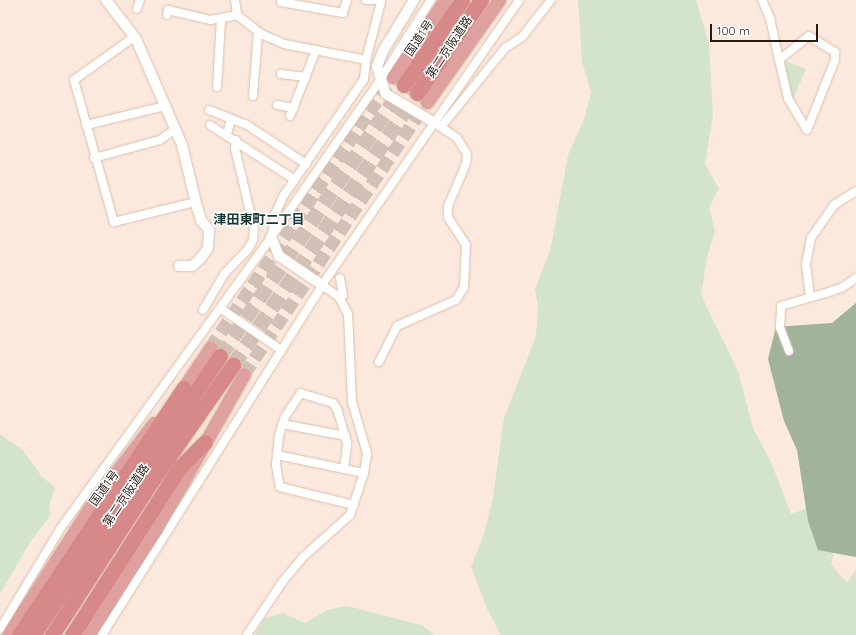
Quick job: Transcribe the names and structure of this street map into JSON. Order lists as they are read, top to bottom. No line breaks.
{"streets":{"highway":["国道1号","第二京阪道路"]},"crossings":[["国道1号","第二京阪道路"]],"districts":["津田東町二丁目"],"scale_bar":"100 m"}
